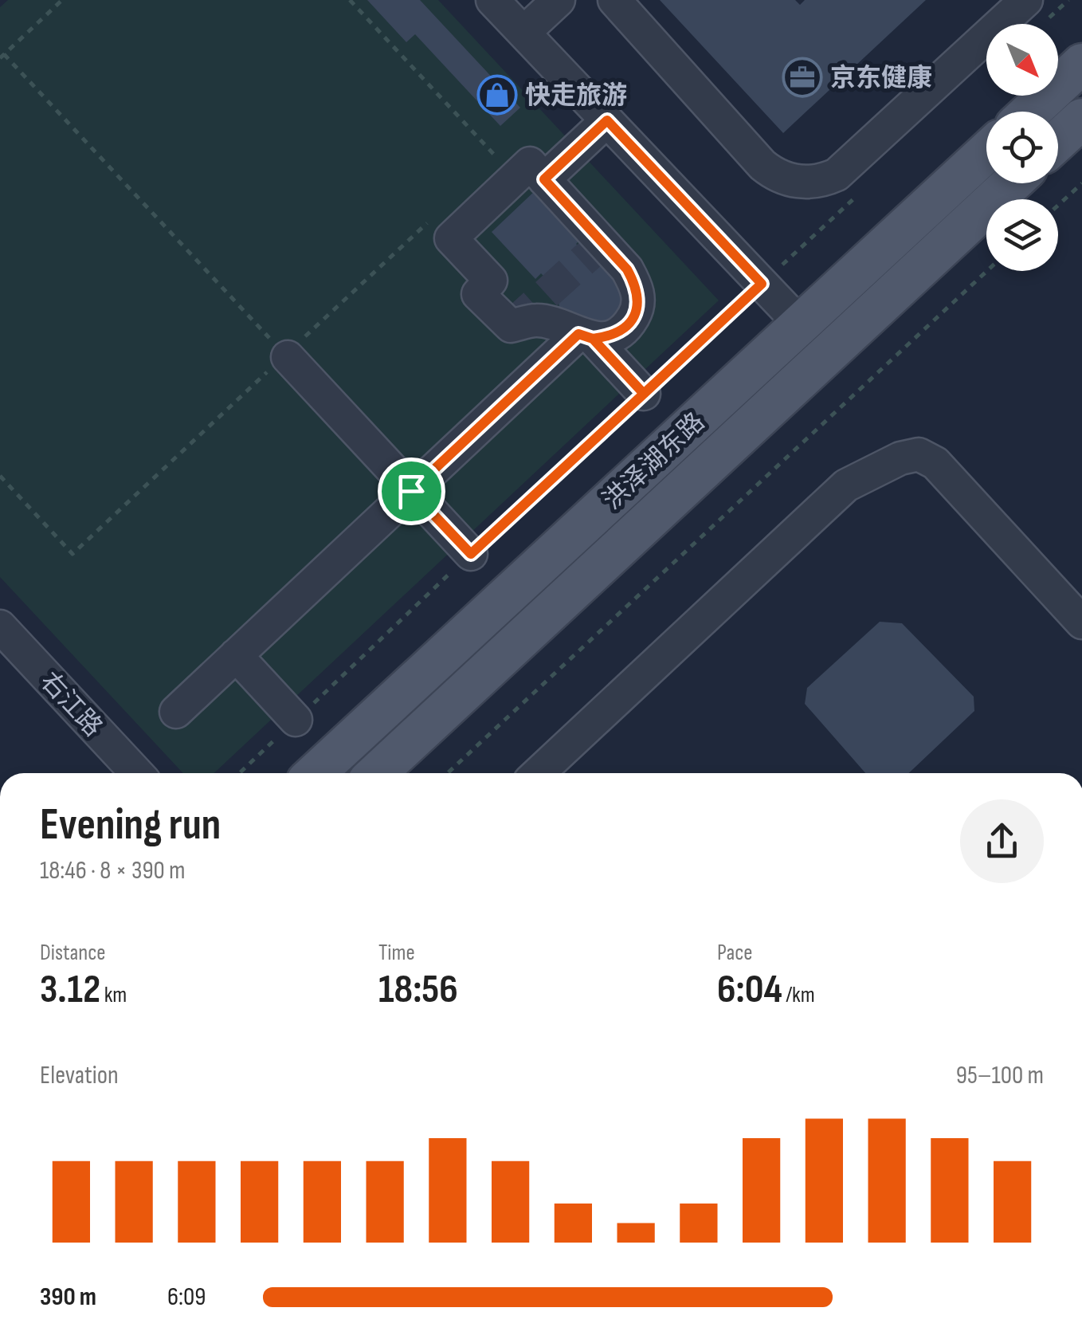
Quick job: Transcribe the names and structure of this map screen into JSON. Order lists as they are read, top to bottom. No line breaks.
{"streets":{"main road":["洪泽湖东路"],"street":["右江路"]},"places":{"office":["京东健康"],"shop":["快走旅游"]},"north":"bottom right","page":{"heading":["Evening run","18:46 · 8 × 390 m"],"stats":[["Distance","3.12 km"],["Time","18:56"],["Pace","6:04 /km"]],"chart":["Elevation","95–100 m"],"list":[{"name":"390 m","note":"6:09"}]}}
